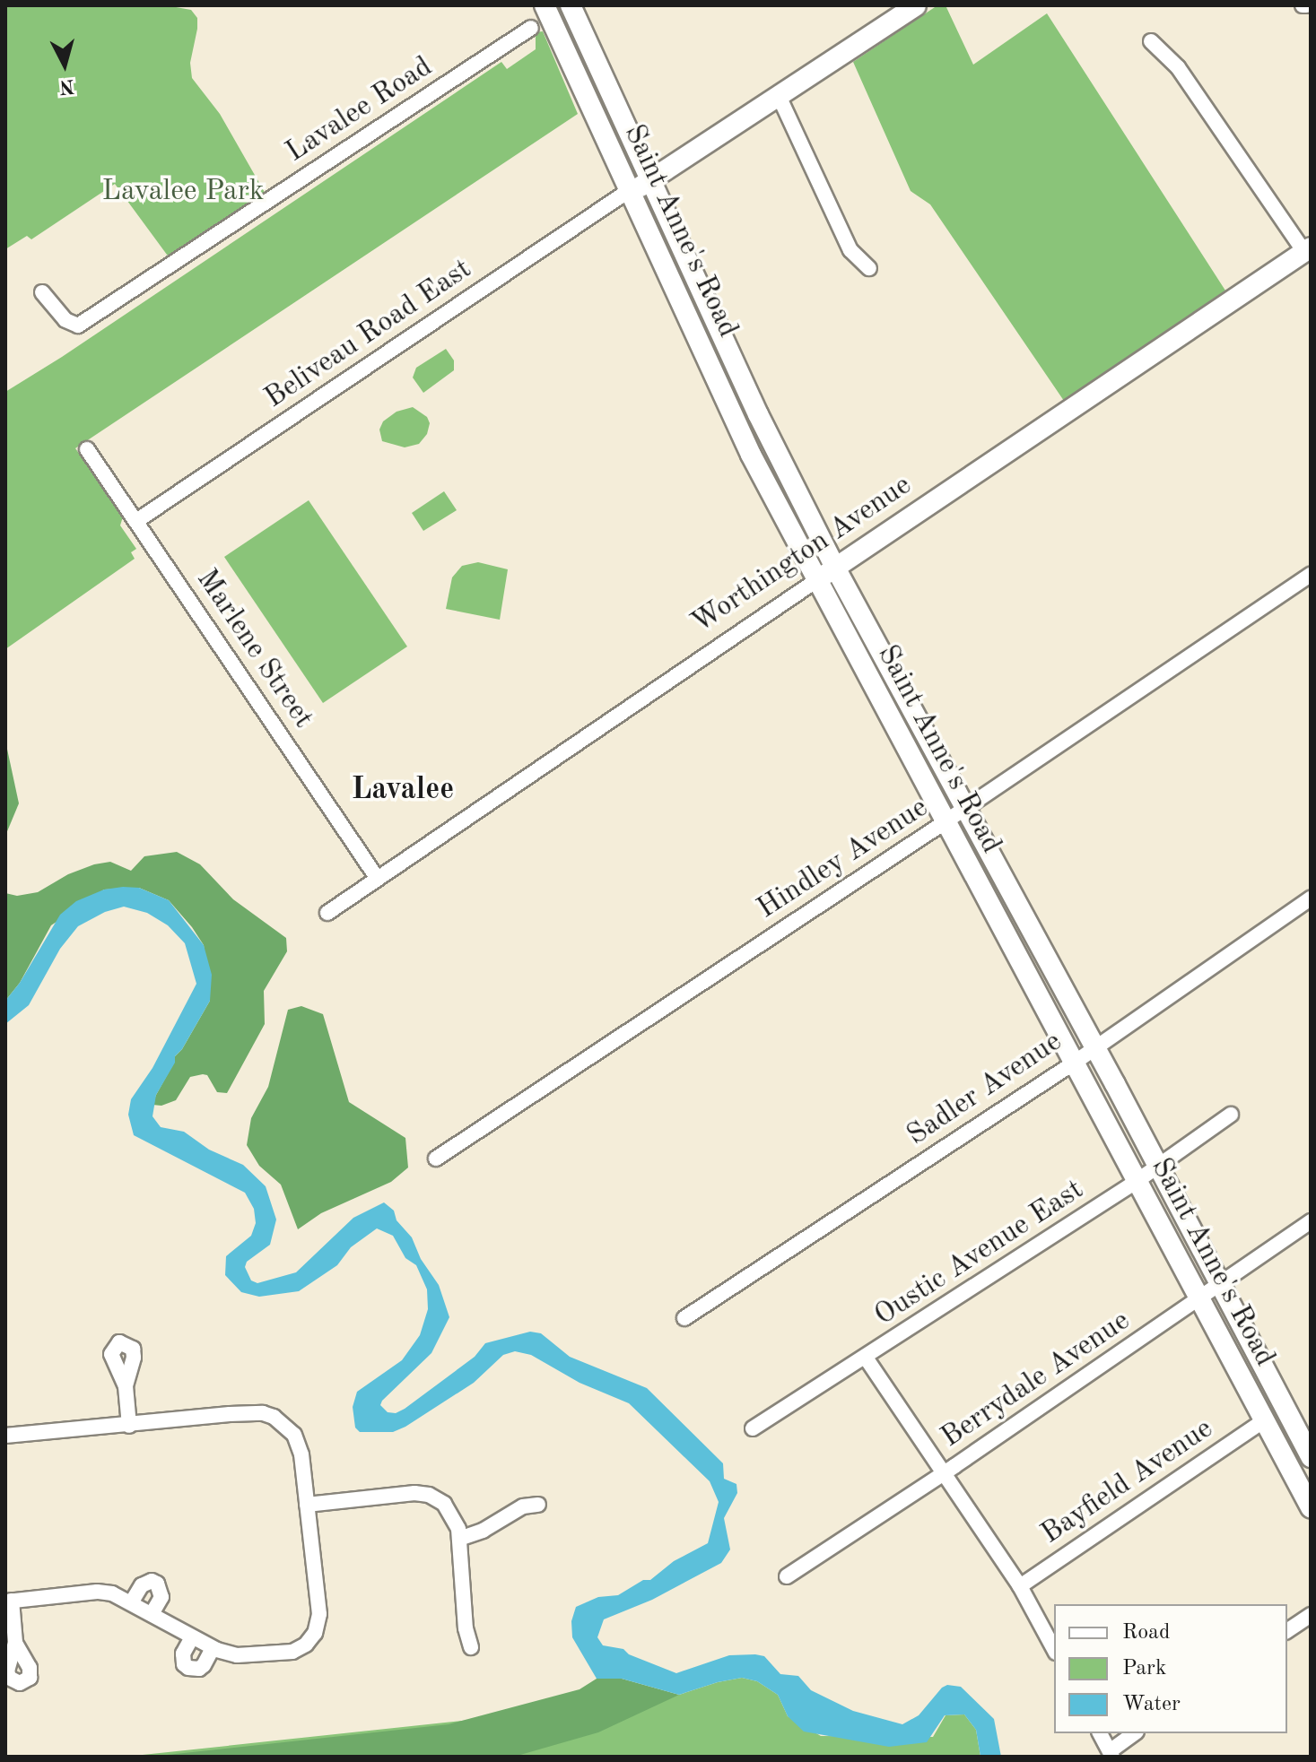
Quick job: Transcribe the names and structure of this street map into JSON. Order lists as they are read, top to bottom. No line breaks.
{"streets":{"main road":["Saint Anne's Road","Worthington Avenue"],"street":["Lavalee Road","Beliveau Road East","Marlene Street","Hindley Avenue","Sadler Avenue","Oustic Avenue East","Berrydale Avenue","Bayfield Avenue"]},"crossings":[["Saint Anne's Road","Beliveau Road East"],["Saint Anne's Road","Worthington Avenue"],["Saint Anne's Road","Hindley Avenue"],["Saint Anne's Road","Sadler Avenue"],["Saint Anne's Road","Oustic Avenue East"],["Saint Anne's Road","Berrydale Avenue"],["Saint Anne's Road","Bayfield Avenue"],["Beliveau Road East","Marlene Street"],["Worthington Avenue","Marlene Street"]],"districts":["Lavalee"],"parks":["Lavalee Park"],"legend":["Road","Park","Water"],"north":"bottom"}
